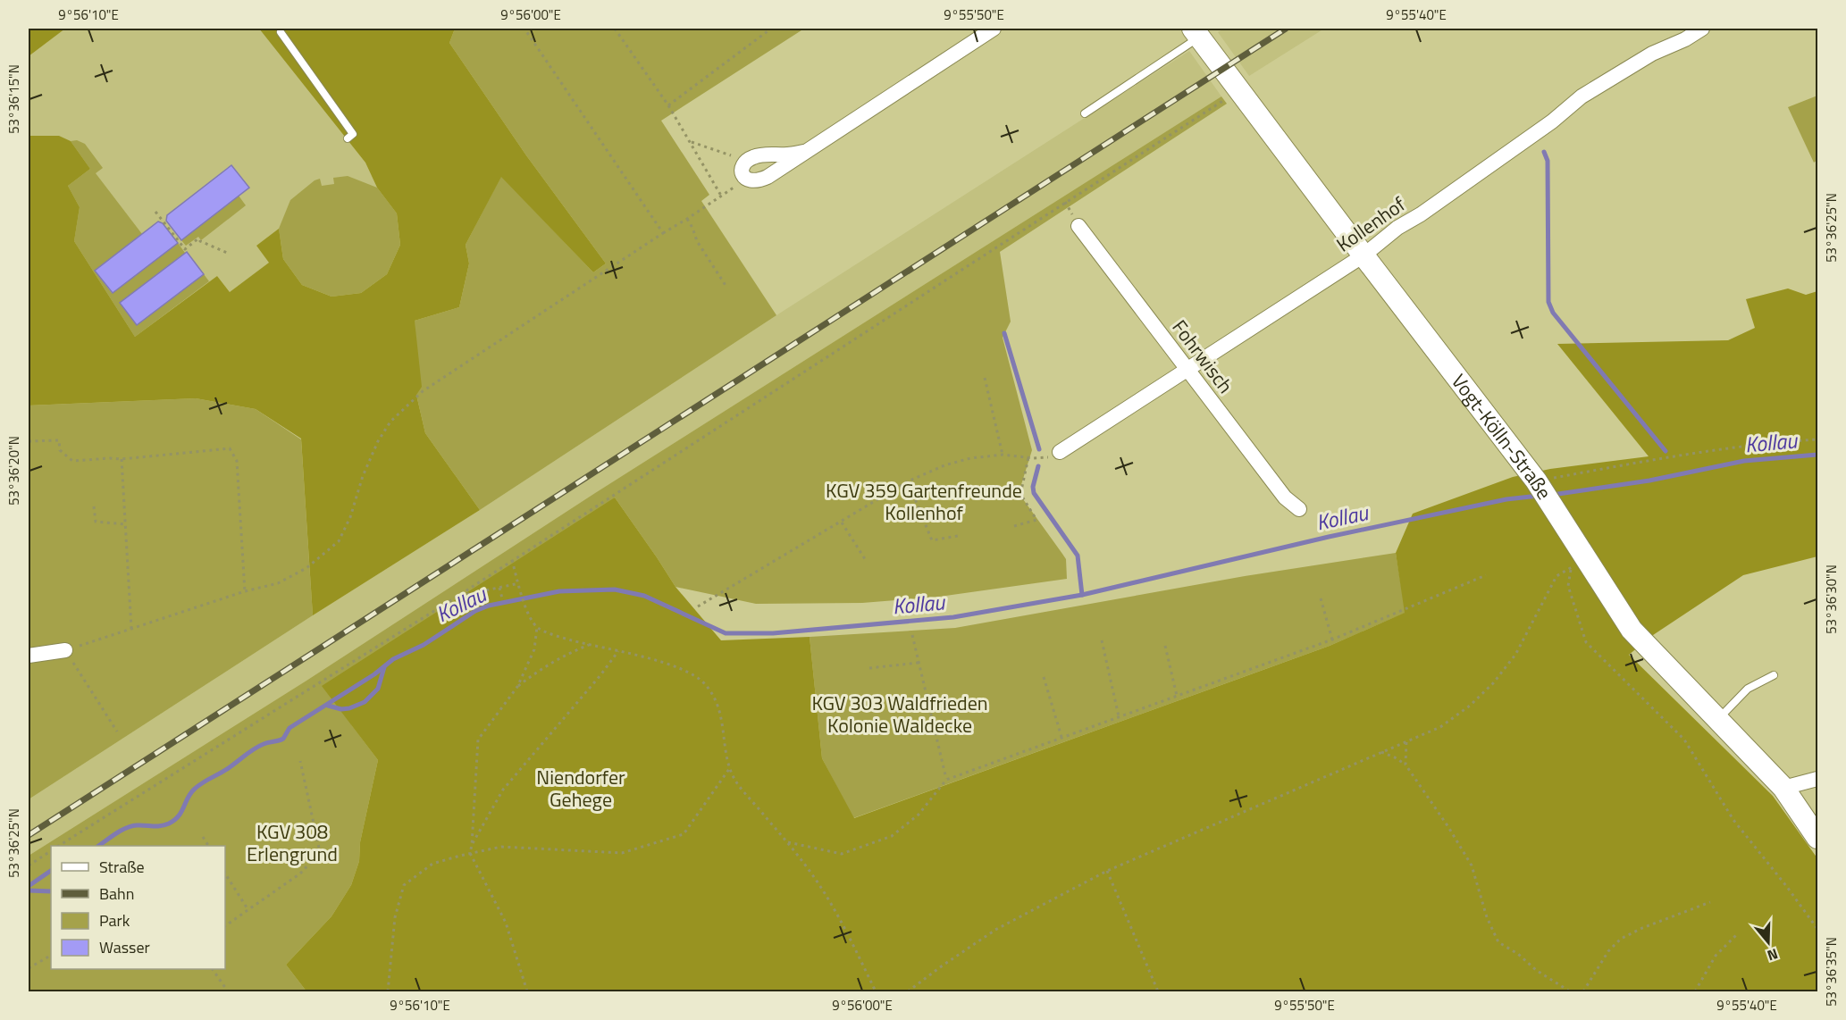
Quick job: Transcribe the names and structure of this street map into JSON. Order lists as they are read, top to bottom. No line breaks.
{"streets":{"street":["Kollenhof","Fohrwisch","Vogt-Kölln-Straße"]},"crossings":[["Kollenhof","Fohrwisch"],["Kollenhof","Vogt-Kölln-Straße"]],"water":["Kollau"],"parks":["KGV 359 Gartenfreunde Kollenhof","KGV 303 Waldfrieden Kolonie Waldecke","Niendorfer Gehege","KGV 308 Erlengrund"],"legend":["Straße","Bahn","Park","Wasser"],"north":"bottom","coordinates":["9°56'10\"E","9°56'00\"E","9°55'50\"E","9°55'40\"E","53°36'15\"N","53°36'25\"N","53°36'20\"N","53°36'30\"N","53°36'35\"N"]}
